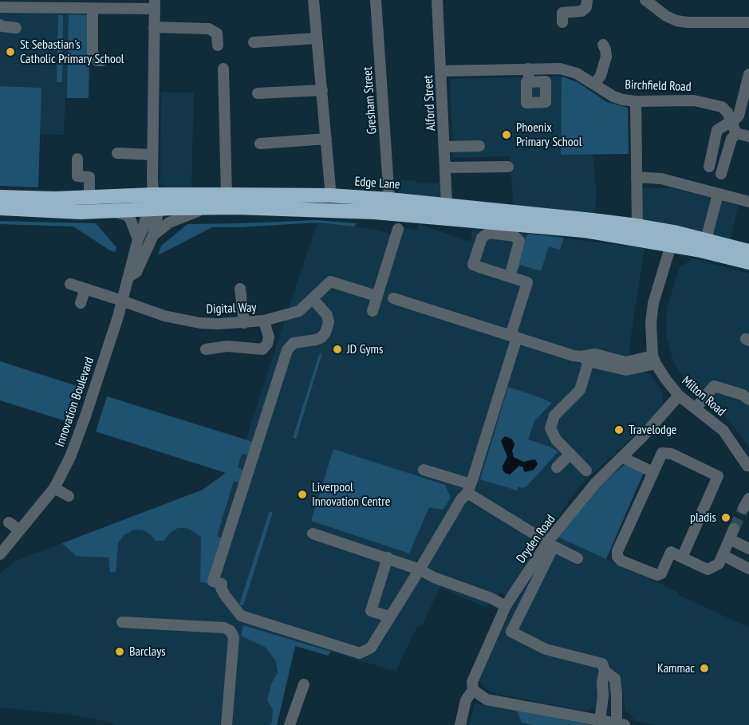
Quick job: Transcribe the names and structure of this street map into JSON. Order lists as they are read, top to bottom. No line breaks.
{"streets":{"highway":["Edge Lane"],"street":["Birchfield Road","Gresham Street","Alford Street","Digital Way","Milton Road","Innovation Boulevard","Dryden Road"]},"crossings":[["Birchfield Road","Alford Street"],["Gresham Street","Edge Lane"],["Alford Street","Edge Lane"],["Edge Lane","Innovation Boulevard"],["Digital Way","Innovation Boulevard"],["Milton Road","Dryden Road"]],"places":["St Sebastian's Catholic Primary School","Phoenix Primary School","JD Gyms","Travelodge","Liverpool Innovation Centre","pladis","Barclays","Kammac"]}
